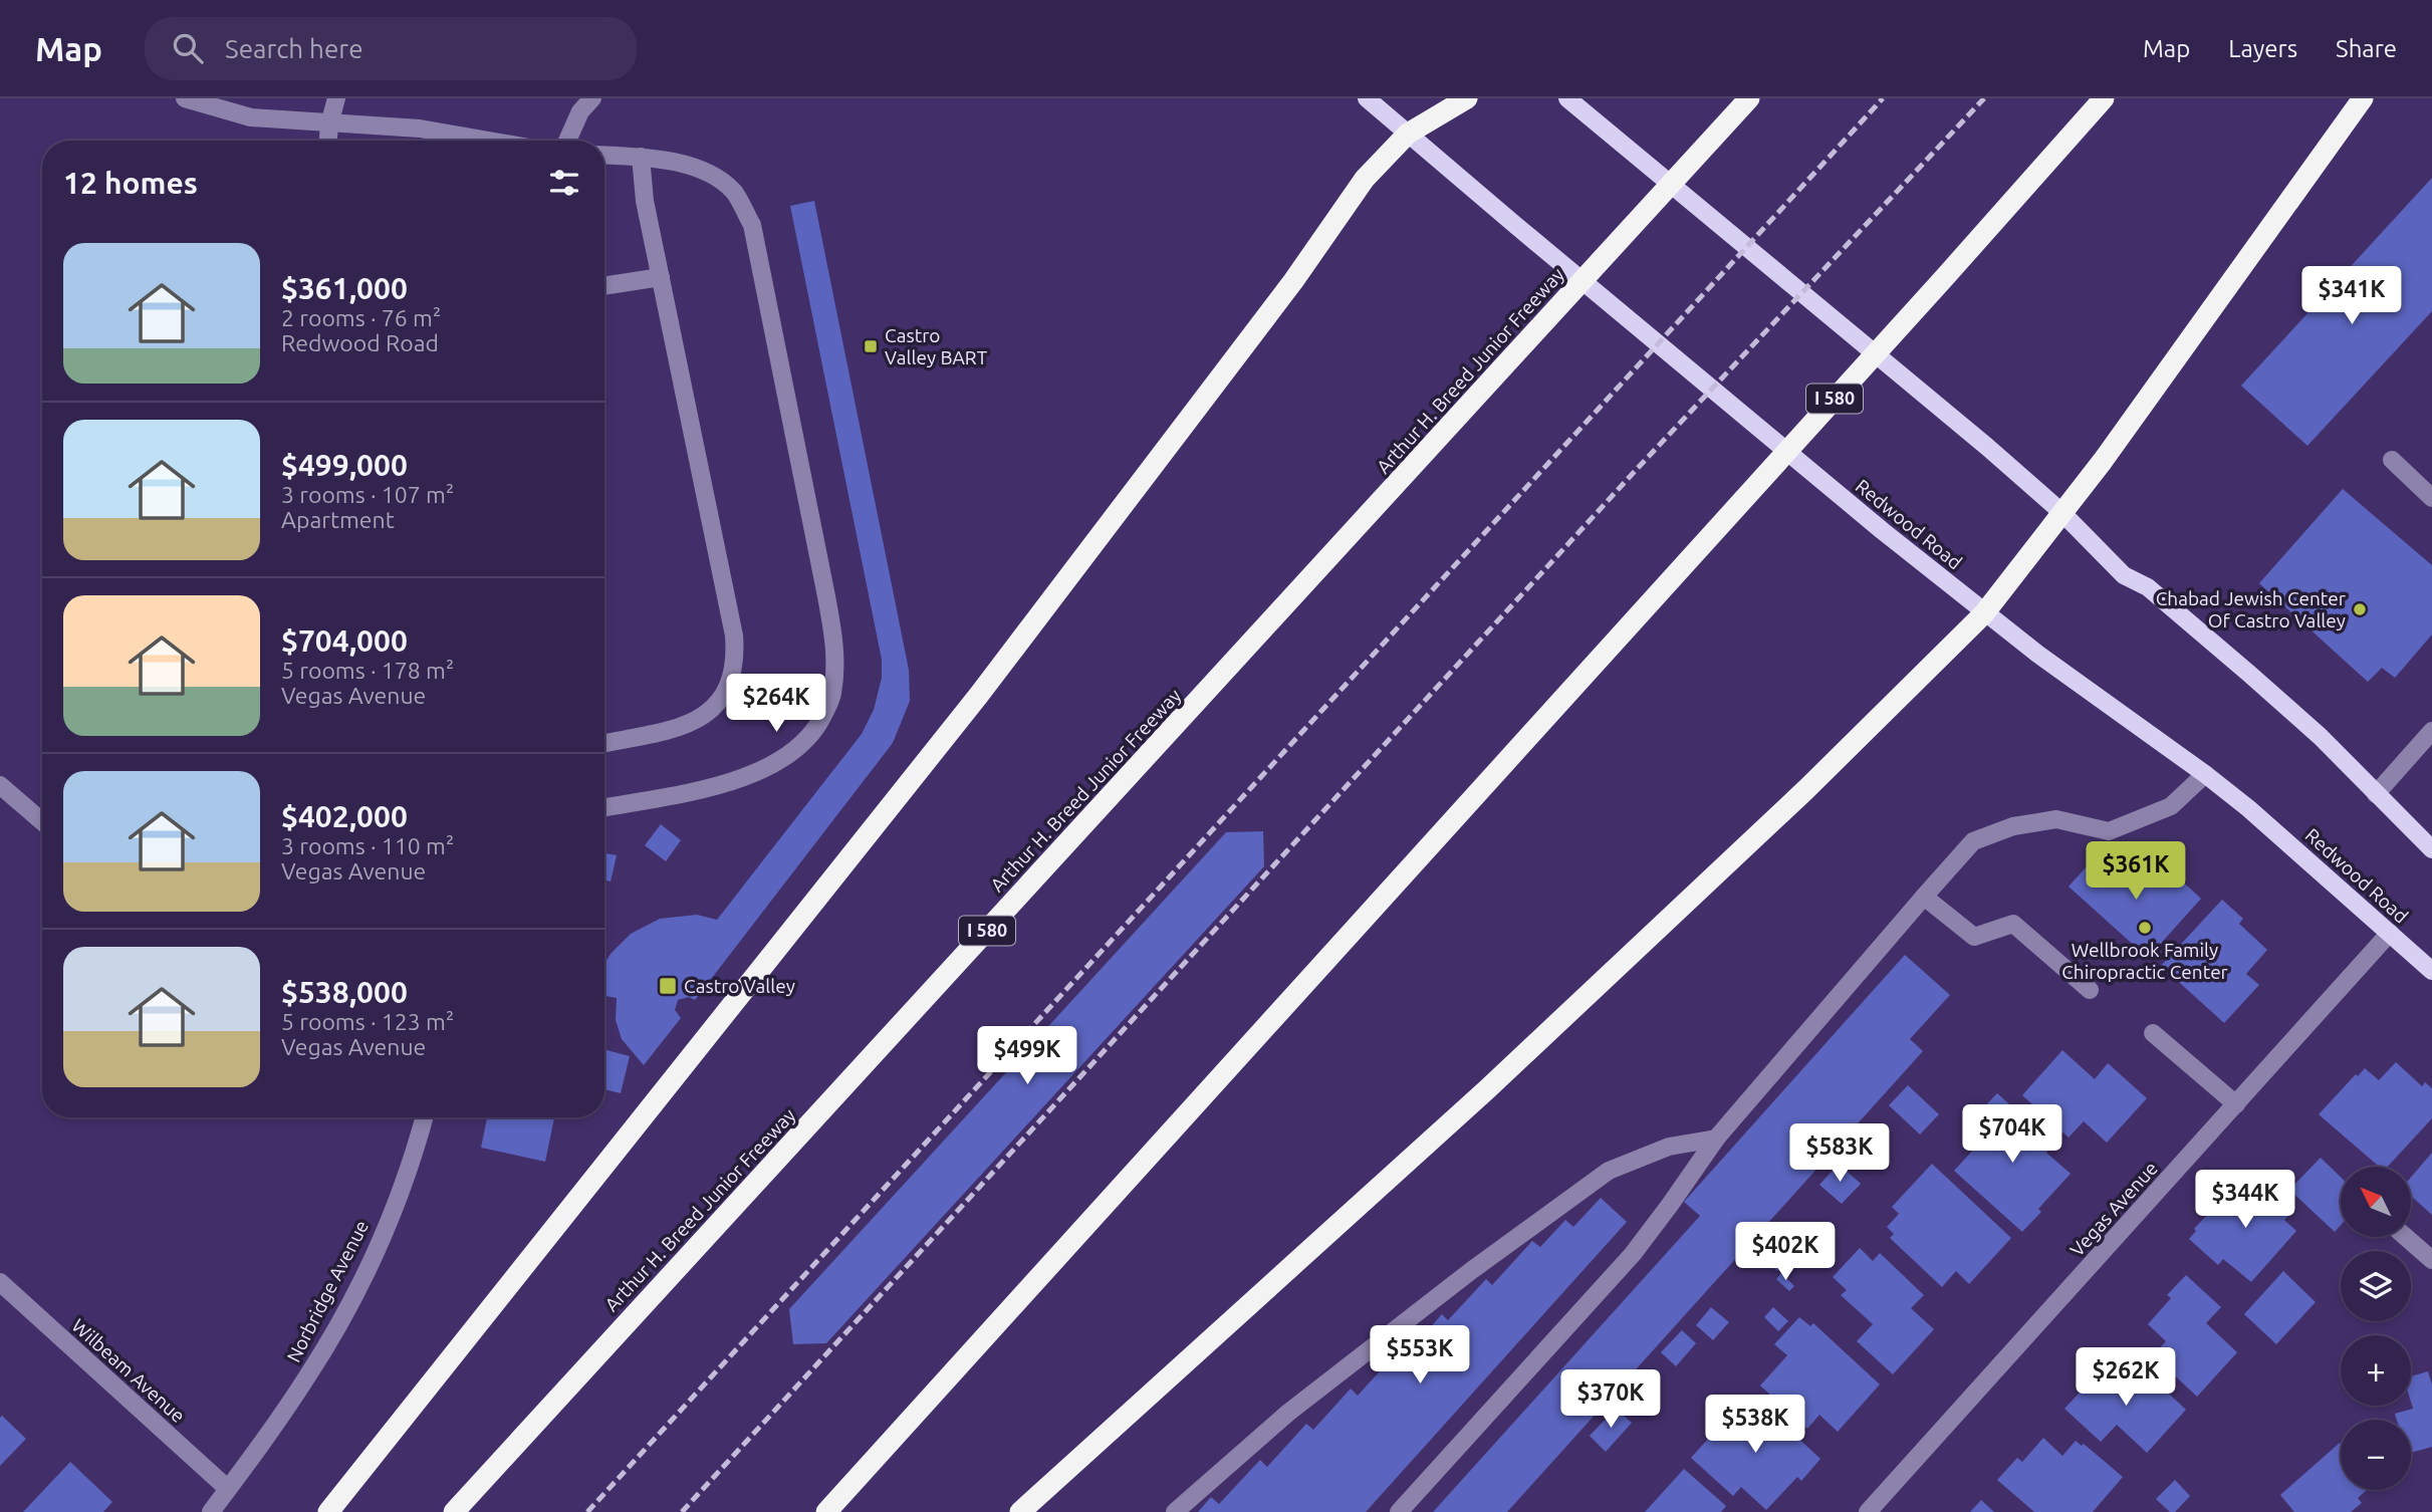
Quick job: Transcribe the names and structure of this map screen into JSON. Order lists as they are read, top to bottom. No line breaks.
{"streets":{"highway":["Arthur H. Breed Junior Freeway","I 580"],"main road":["Redwood Road"],"street":["Vegas Avenue","Norbridge Avenue","Wilbeam Avenue"]},"crossings":[["Redwood Road","Vegas Avenue"],["Norbridge Avenue","Wilbeam Avenue"]],"places":{"transit":["Castro Valley BART","Castro Valley"],"other":["Chabad Jewish Center Of Castro Valley","Wellbrook Family Chiropractic Center"]},"north":"top left","page":{"header":"Map","search":"Search here","nav":["Map","Layers","Share"],"heading":"12 homes","list":[{"name":"$361,000","note":"2 rooms · 76 m² · Redwood Road"},{"name":"$499,000","note":"3 rooms · 107 m² · Apartment"},{"name":"$704,000","note":"5 rooms · 178 m² · Vegas Avenue"},{"name":"$402,000","note":"3 rooms · 110 m² · Vegas Avenue"},{"name":"$538,000","note":"5 rooms · 123 m² · Vegas Avenue"}],"price":["$341K","$264K","$361K","$499K","$704K","$583K","$344K","$402K","$553K","$262K","$370K","$538K"],"map_buttons":["+","−"]}}
